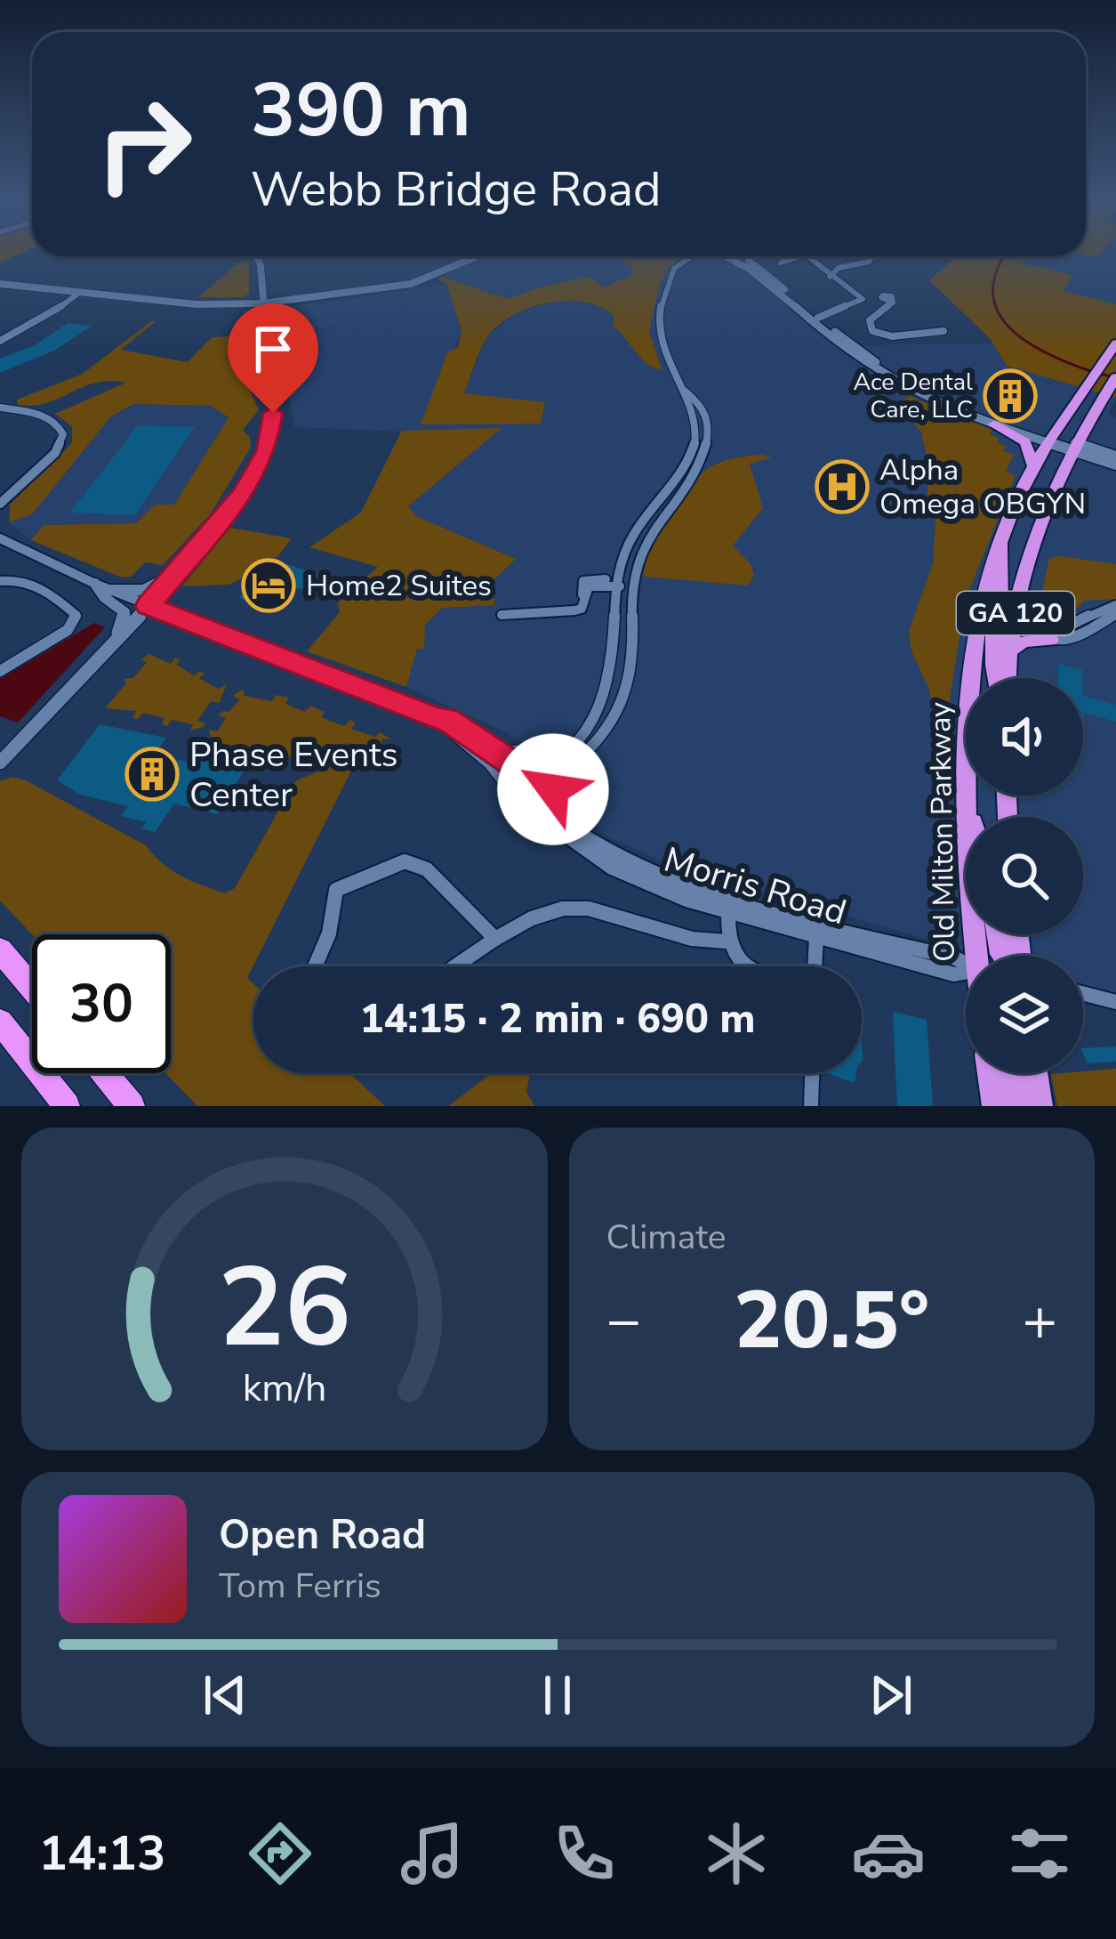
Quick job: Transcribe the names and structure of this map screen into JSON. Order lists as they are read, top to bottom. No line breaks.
{"streets":{"highway":["GA 120","Old Milton Parkway"],"street":["Morris Road"]},"places":{"building":["Ace Dental Care, LLC","Phase Events Center"],"hospital":["Alpha Omega OBGYN"],"hotel":["Home2 Suites"]},"page":{"turn":["390 m","Webb Bridge Road"],"limit":"30","trip":"14:15 · 2 min · 690 m","tile":"Climate","heat":["−","20.5°","+"],"song":["Open Road","Tom Ferris"],"tabs":"14:13","gauge":["26","km/h"]}}
